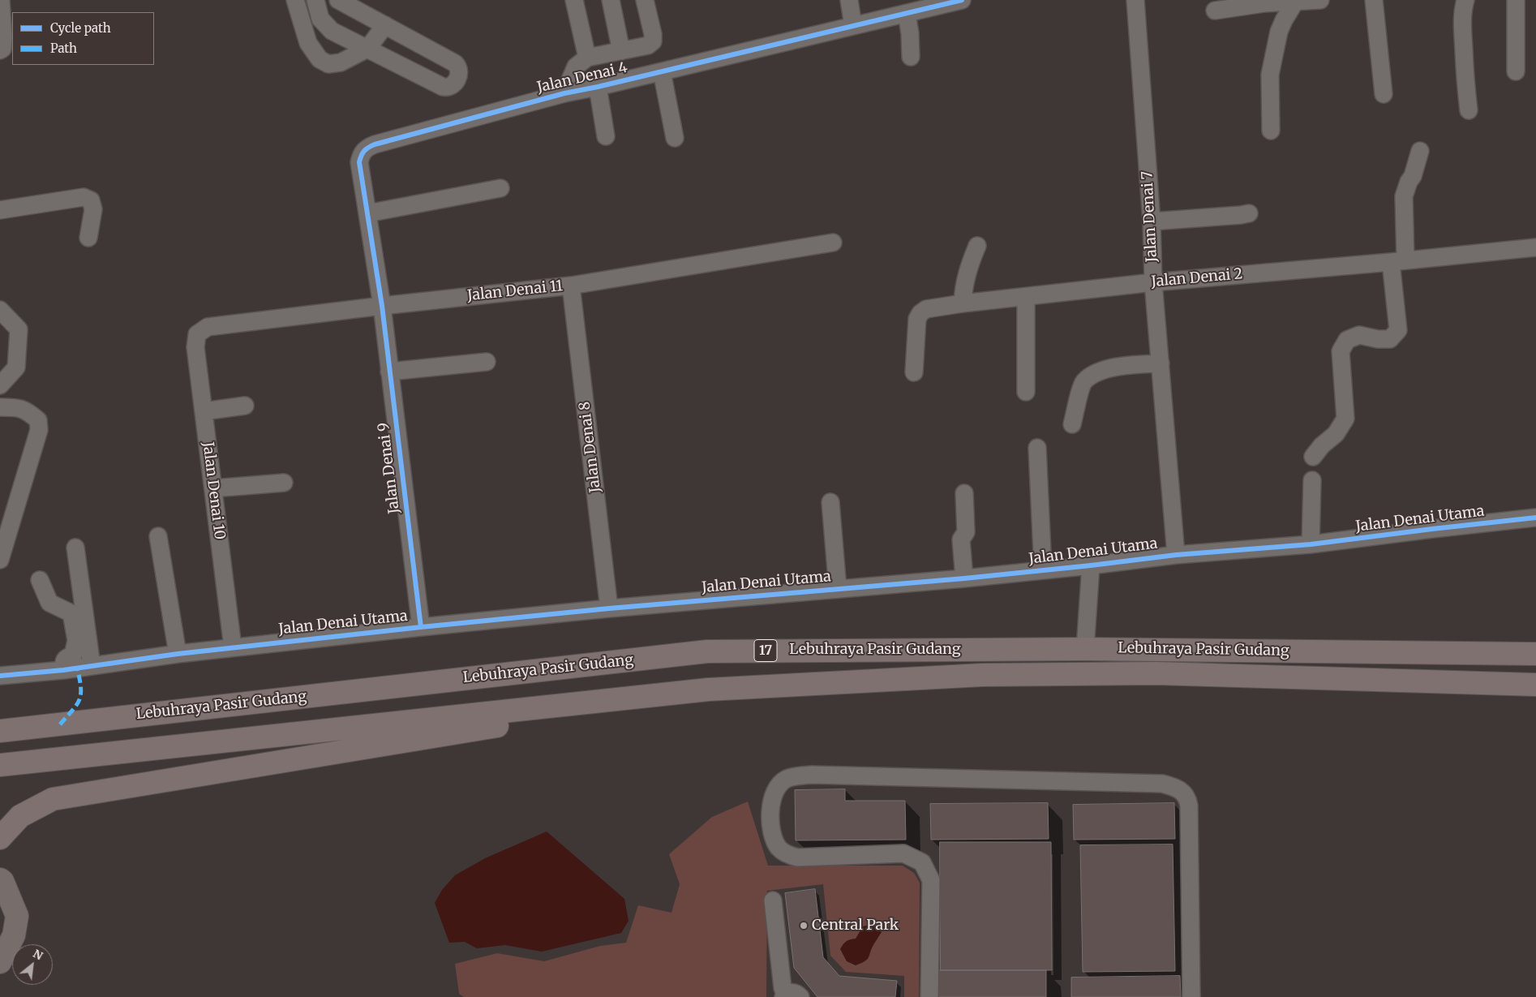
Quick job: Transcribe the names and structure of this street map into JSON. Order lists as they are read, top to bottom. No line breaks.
{"streets":{"highway":["Lebuhraya Pasir Gudang","17"],"street":["Jalan Denai 4","Jalan Denai 7","Jalan Denai 2","Jalan Denai 11","Jalan Denai 8","Jalan Denai 9","Jalan Denai 10","Jalan Denai Utama"]},"crossings":[["Jalan Denai 4","Jalan Denai 11"],["Jalan Denai 4","Jalan Denai 9"],["Jalan Denai 7","Jalan Denai 2"],["Jalan Denai 7","Jalan Denai Utama"],["Jalan Denai 11","Jalan Denai 8"],["Jalan Denai 11","Jalan Denai 9"],["Jalan Denai 11","Jalan Denai 10"],["Jalan Denai 8","Jalan Denai Utama"],["Jalan Denai 9","Jalan Denai Utama"],["Jalan Denai 10","Jalan Denai Utama"]],"places":["Central Park"],"legend":["Cycle path","Path"],"north":"top right"}
